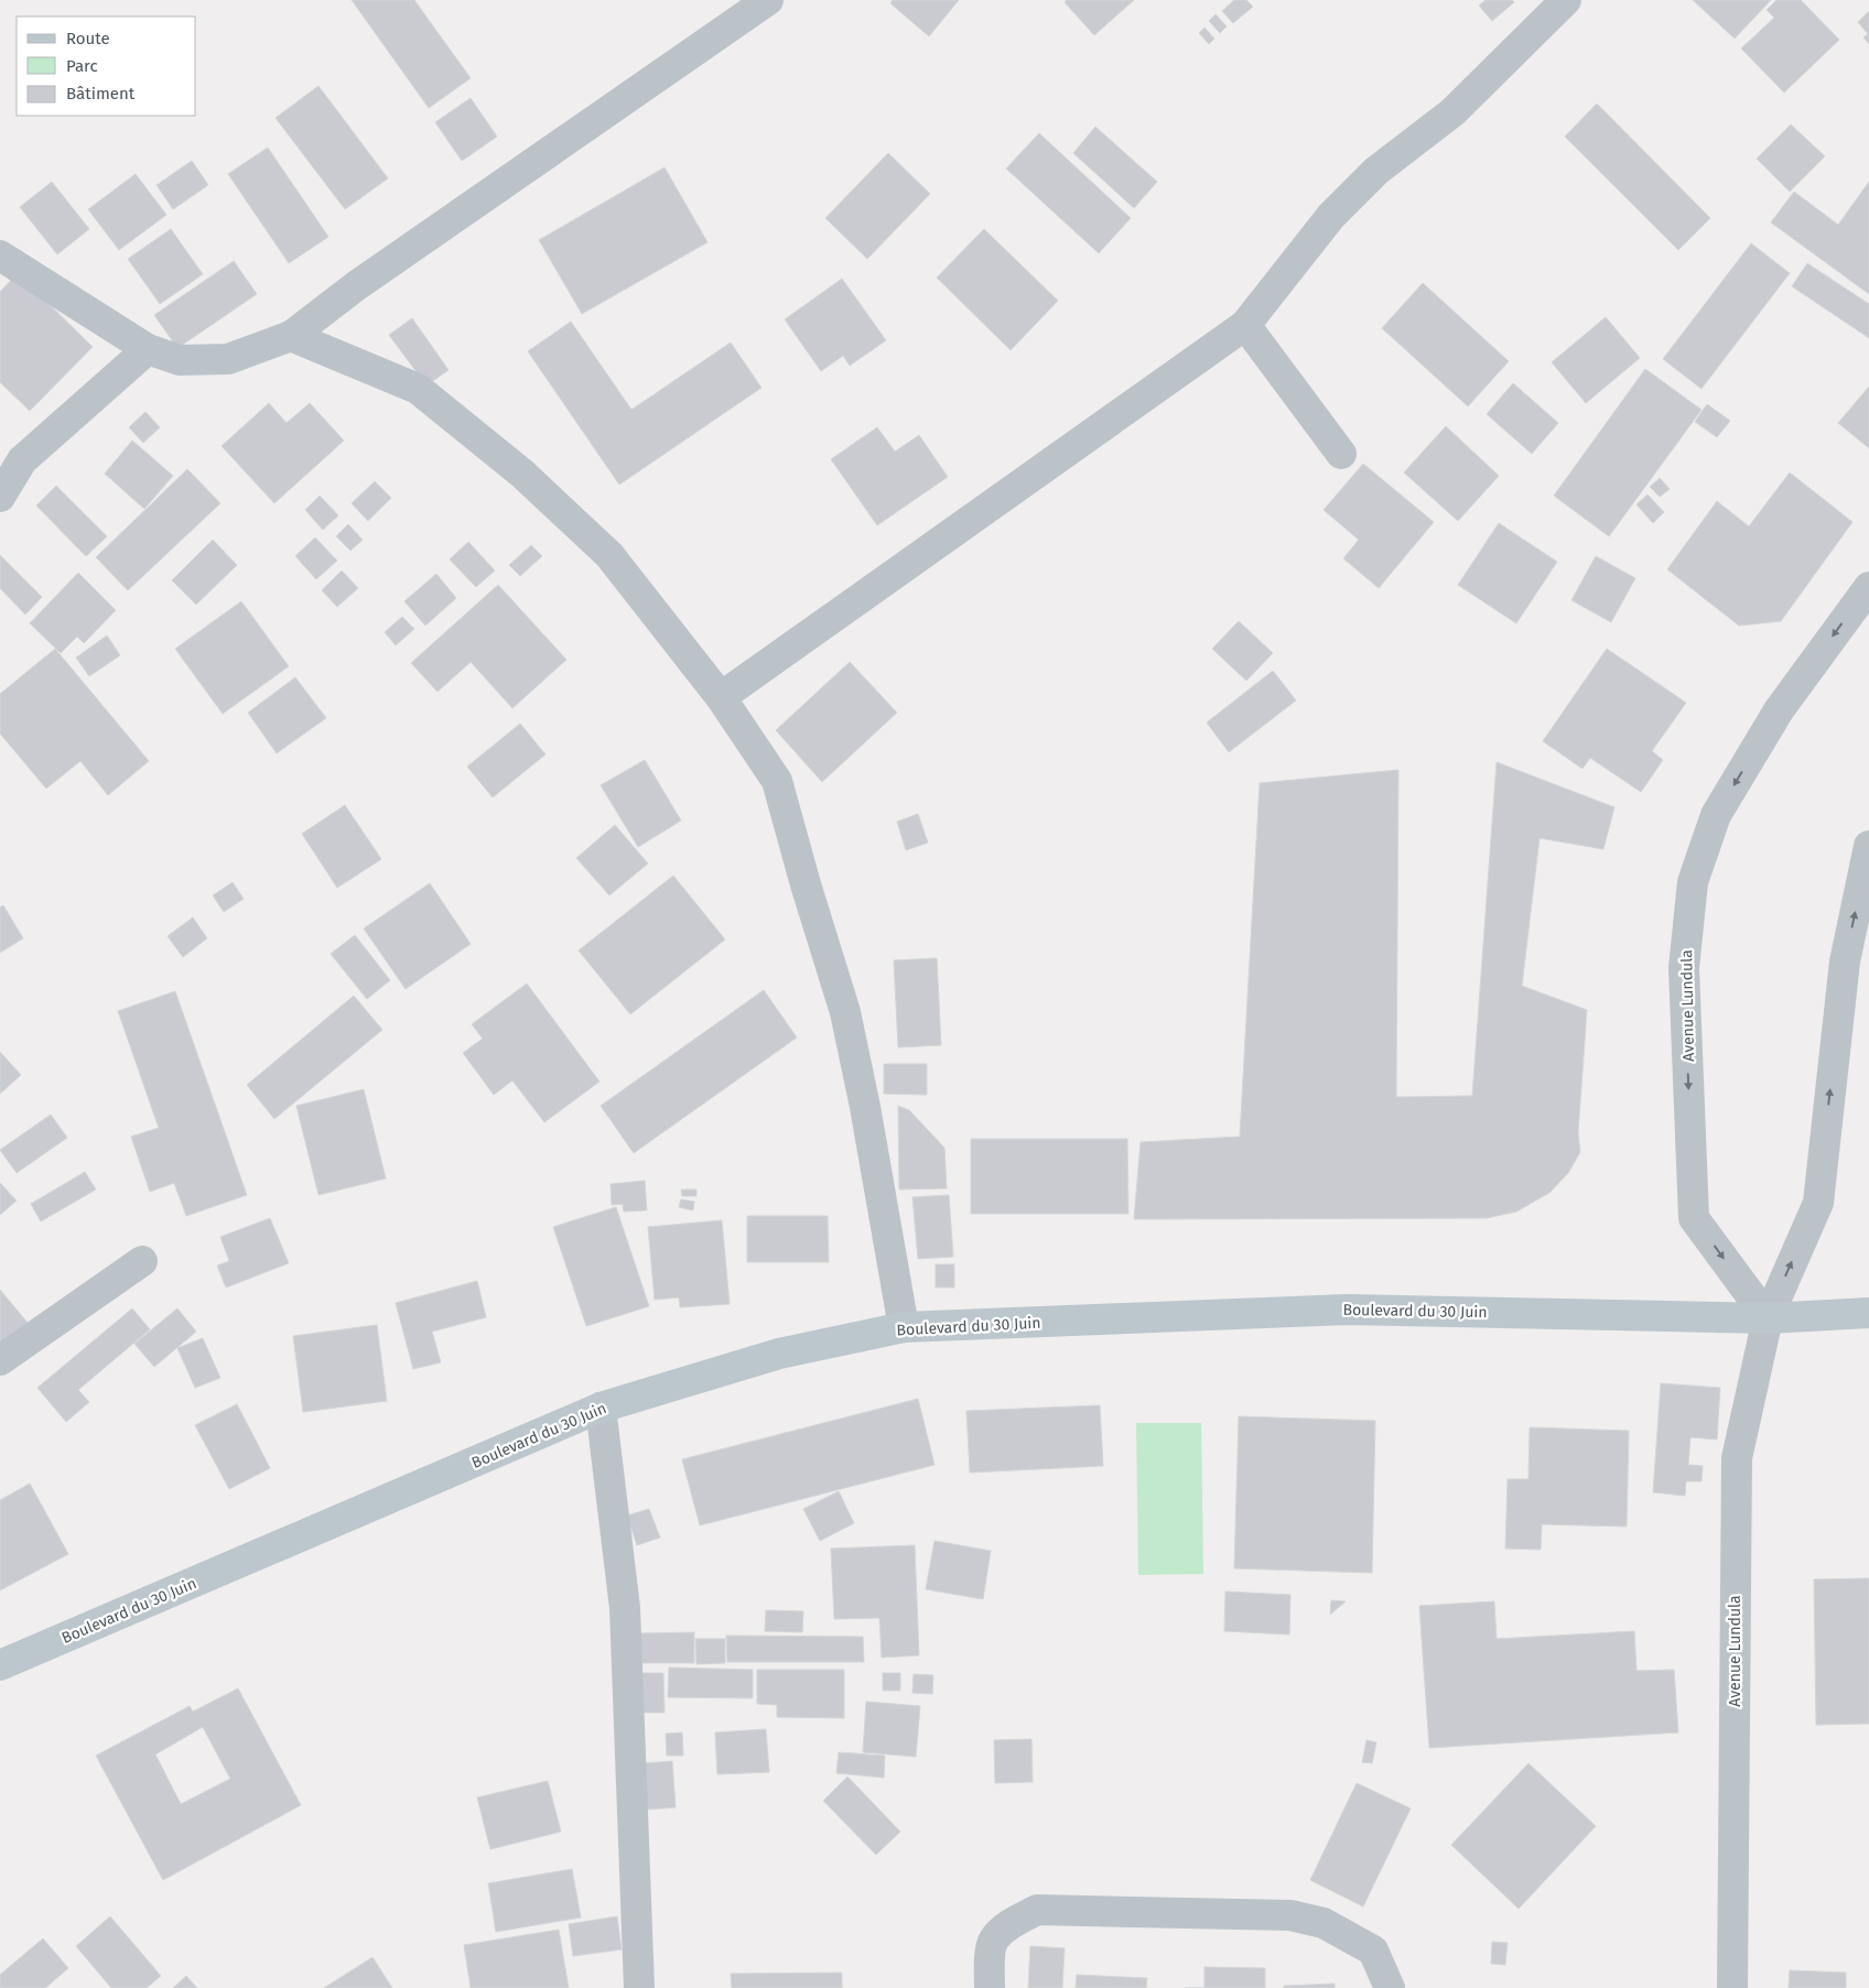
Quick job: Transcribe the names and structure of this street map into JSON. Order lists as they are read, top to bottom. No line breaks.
{"streets":{"street":["Avenue Lundula","Boulevard du 30 Juin"]},"crossings":[["Avenue Lundula","Boulevard du 30 Juin"]],"legend":["Route","Parc","Bâtiment"]}
